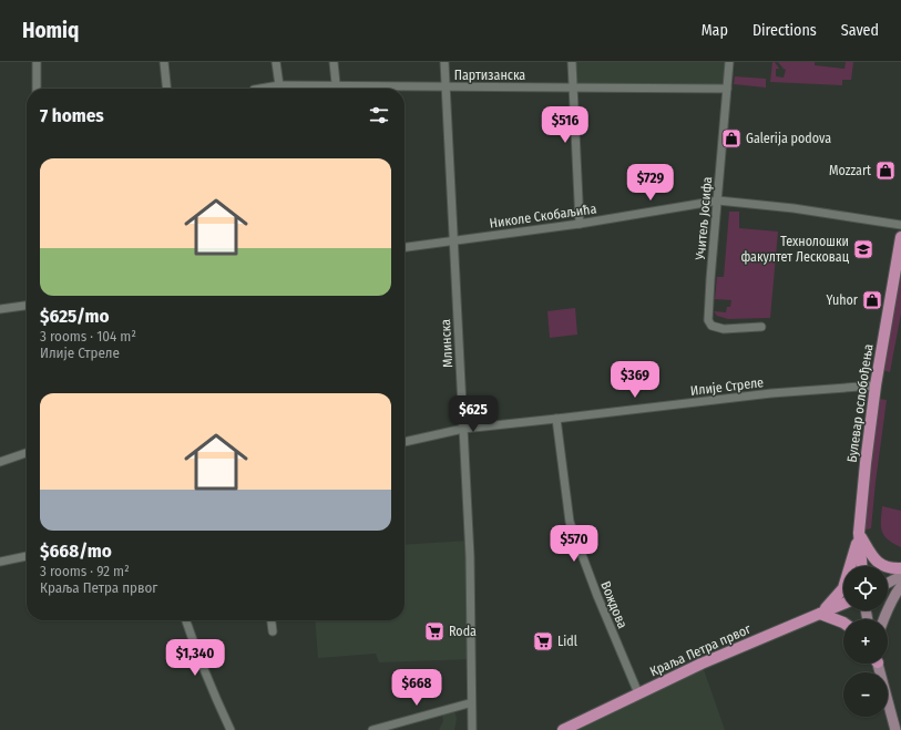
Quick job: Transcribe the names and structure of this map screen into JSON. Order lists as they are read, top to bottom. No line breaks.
{"streets":{"main road":["Булевар ослобођења","Краља Петра првог"],"street":["Партизанска","Николе Скобаљића","Учитељ Јосифа","Млинска","Илије Стреле","Вождова"]},"crossings":[["Партизанска","Учитељ Јосифа"],["Партизанска","Млинска"],["Николе Скобаљића","Учитељ Јосифа"],["Николе Скобаљића","Млинска"],["Млинска","Илије Стреле"],["Илије Стреле","Булевар ослобођења"],["Илије Стреле","Вождова"],["Вождова","Краља Петра првог"]],"places":{"shop":["Galerija podova","Mozzart","Yuhor"],"school or university":["Технолошки факултет Лесковац"],"supermarket":["Roda","Lidl"]},"page":{"header":"Homiq","nav":["Map","Directions","Saved"],"heading":"7 homes","price":["$516","$729","$369","$625","$570","$1,340","$668"],"list":[{"name":"$625/mo","note":"3 rooms · 104 m² · Илије Стреле"},{"name":"$668/mo","note":"3 rooms · 92 m² · Краља Петра првог"}],"map_buttons":["+","−"]}}
